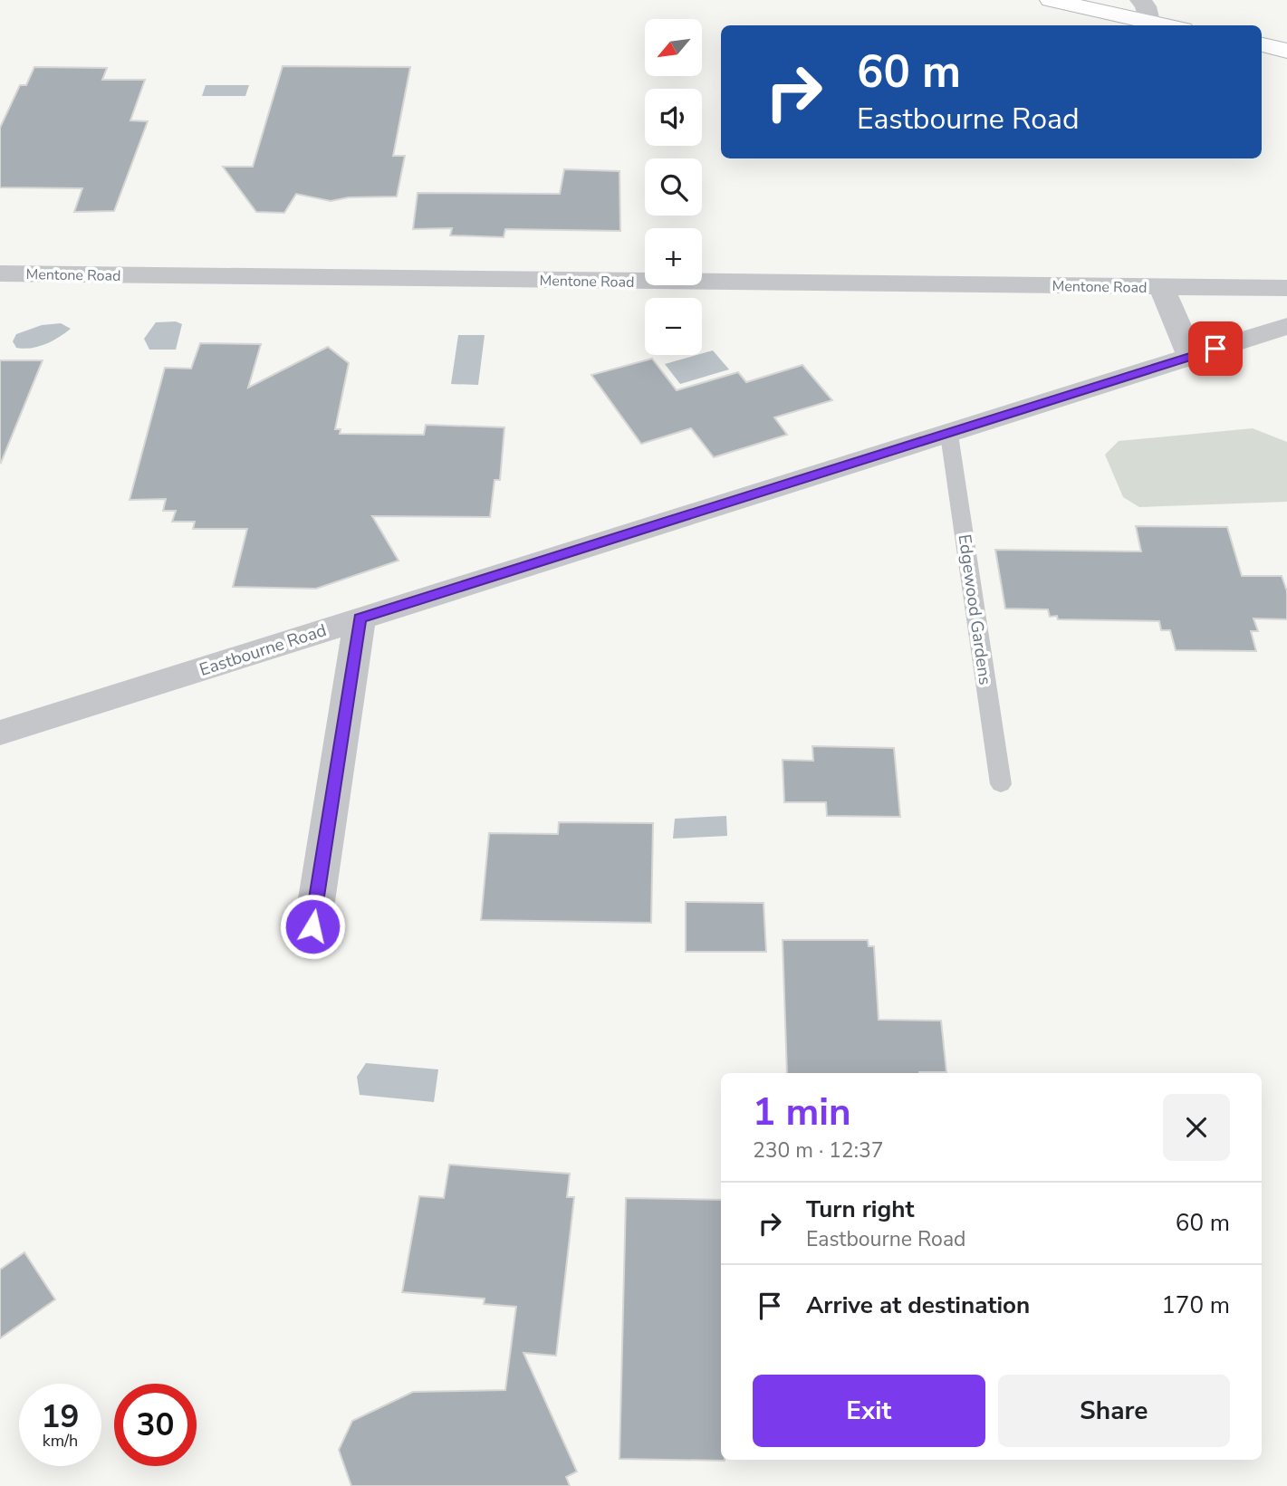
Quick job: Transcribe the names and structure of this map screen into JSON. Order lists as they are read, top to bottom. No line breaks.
{"streets":{"street":["Mentone Road","Eastbourne Road"],"lane":["Edgewood Gardens"]},"crossings":[["Edgewood Gardens","Eastbourne Road"]],"north":"bottom left","page":{"map_buttons":["+","−"],"turn":["60 m","Eastbourne Road"],"heading":["1 min","230 m · 12:37"],"list":[{"name":"Turn right","note":"Eastbourne Road","value":"60 m"},{"name":"Arrive at destination","value":"170 m"}],"buttons":["Exit","Share"],"speed":"19 km/h","limit":"30"}}
